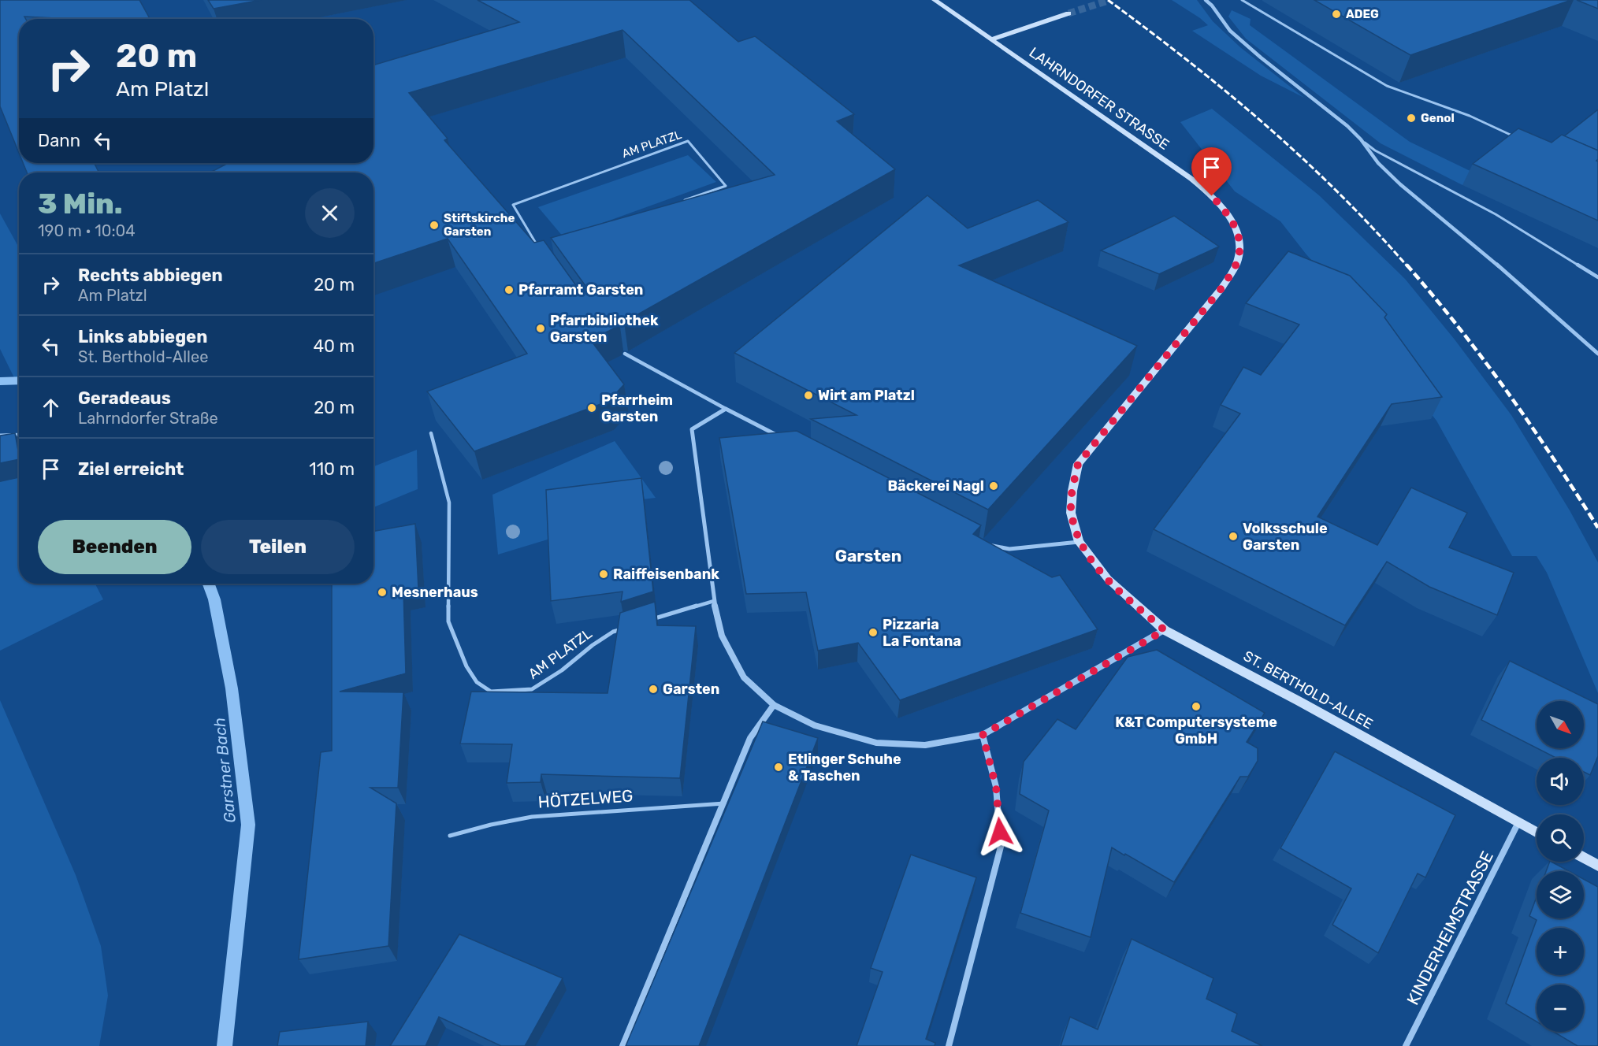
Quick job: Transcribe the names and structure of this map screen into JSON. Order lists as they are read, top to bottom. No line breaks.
{"streets":{"street":["LAHRNDORFER STRASSE","ST. BERTHOLD-ALLEE","KINDERHEIMSTRASSE"],"lane":["AM PLATZL","HÖTZELWEG"]},"crossings":[["LAHRNDORFER STRASSE","ST. BERTHOLD-ALLEE"],["ST. BERTHOLD-ALLEE","KINDERHEIMSTRASSE"]],"districts":["Garsten"],"water":["Garstner Bach"],"places":["ADEG","Genol","Stiftskirche Garsten","Pfarramt Garsten","Pfarrbibliothek Garsten","Wirt am Platzl","Pfarrheim Garsten","Bäckerei Nagl","Volksschule Garsten","Raiffeisenbank","Mesnerhaus","Pizzaria La Fontana","Garsten","K&T Computersysteme GmbH","Etlinger Schuhe & Taschen"],"north":"bottom right","page":{"turn":["20 m","Am Platzl"],"then":"Dann","heading":["3 Min.","190 m · 10:04"],"list":[{"name":"Rechts abbiegen","note":"Am Platzl","value":"20 m"},{"name":"Links abbiegen","note":"St. Berthold-Allee","value":"40 m"},{"name":"Geradeaus","note":"Lahrndorfer Straße","value":"20 m"},{"name":"Ziel erreicht","value":"110 m"}],"buttons":["Beenden","Teilen"],"map_buttons":["+","−"]}}
